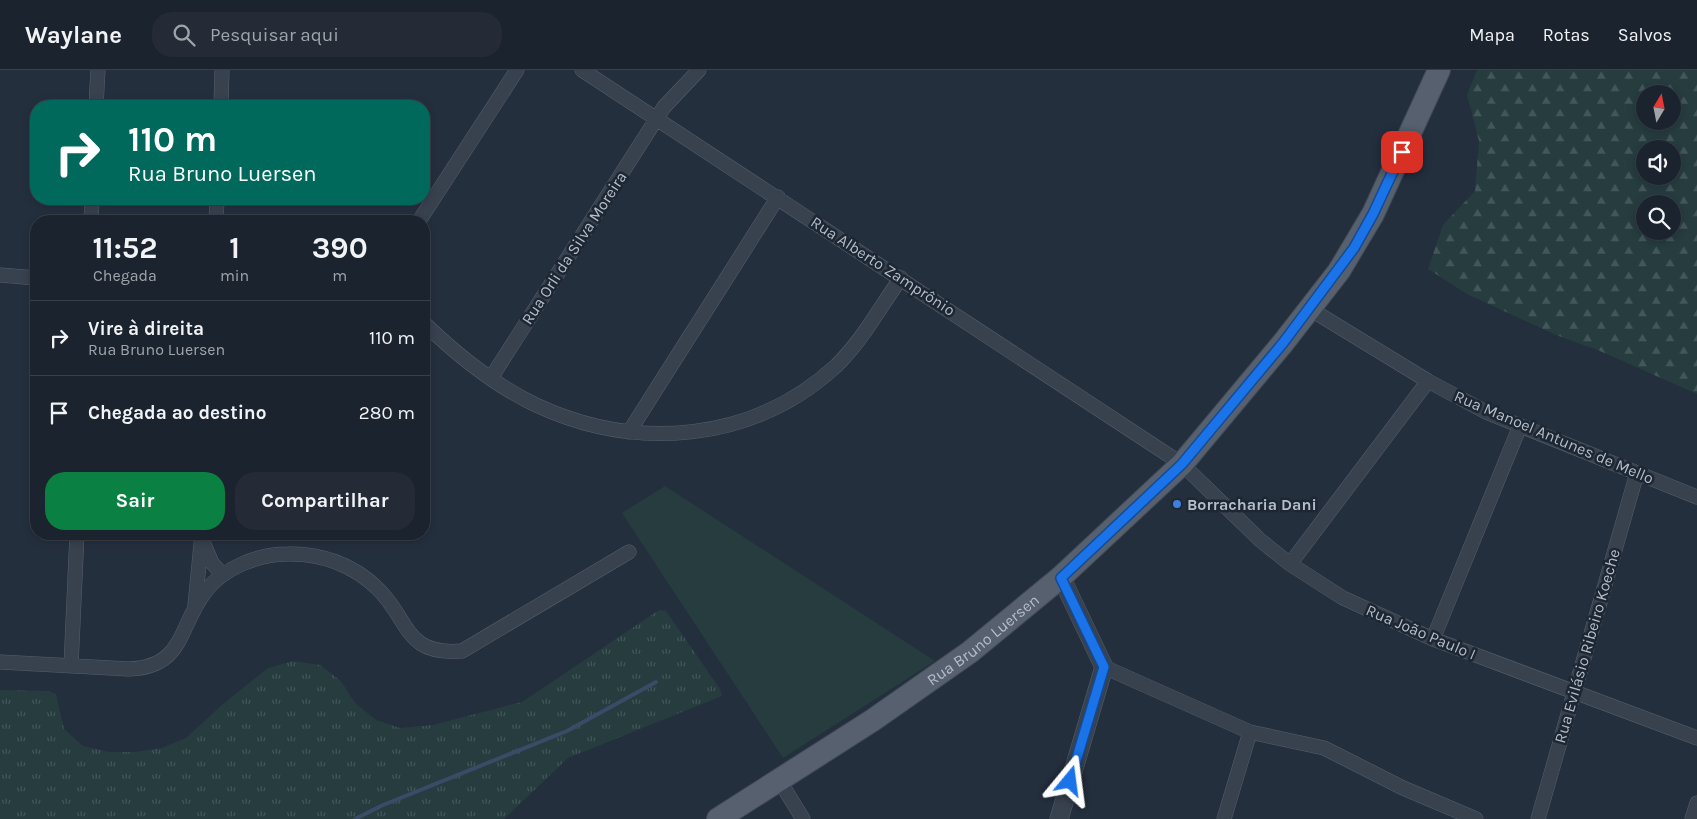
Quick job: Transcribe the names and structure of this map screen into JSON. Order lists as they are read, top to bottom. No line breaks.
{"streets":{"main road":["Rua Bruno Luersen"],"street":["Rua Orli da Silva Moreira","Rua Alberto Zamprônio","Rua Manoel Antunes de Mello","Rua João Paulo I","Rua Evilásio Ribeiro Koeche"]},"crossings":[["Rua Orli da Silva Moreira","Rua Alberto Zamprônio"],["Rua Alberto Zamprônio","Rua João Paulo I"],["Rua Alberto Zamprônio","Rua Bruno Luersen"],["Rua Manoel Antunes de Mello","Rua Bruno Luersen"],["Rua Manoel Antunes de Mello","Rua Evilásio Ribeiro Koeche"],["Rua João Paulo I","Rua Bruno Luersen"],["Rua João Paulo I","Rua Evilásio Ribeiro Koeche"]],"places":["Borracharia Dani"],"north":"top","page":{"header":"Waylane","search":"Pesquisar aqui","nav":["Mapa","Rotas","Salvos"],"turn":["110 m","Rua Bruno Luersen"],"eta":["11:52","Chegada","1","min","390","m"],"list":[{"name":"Vire à direita","note":"Rua Bruno Luersen","value":"110 m"},{"name":"Chegada ao destino","value":"280 m"}],"buttons":["Sair","Compartilhar"]}}
